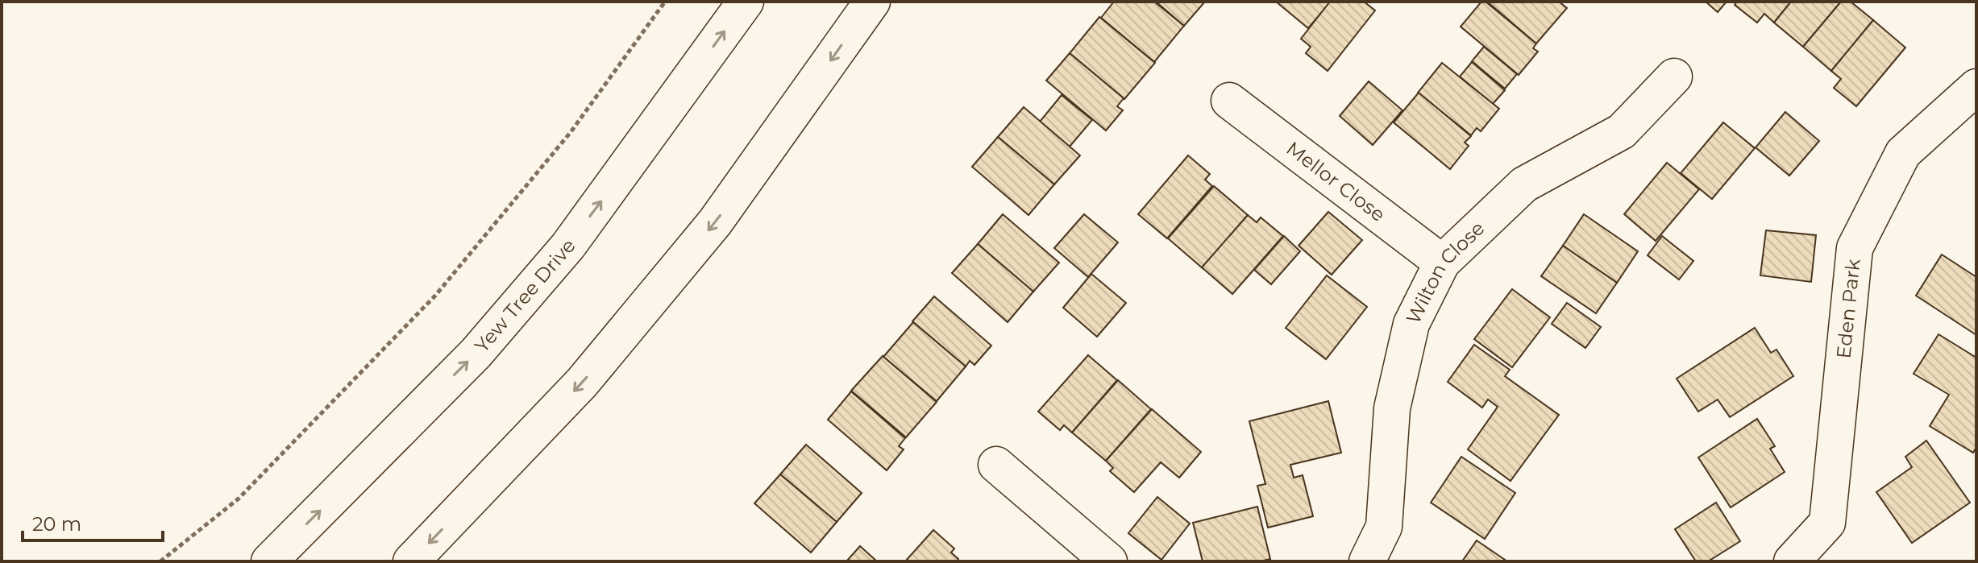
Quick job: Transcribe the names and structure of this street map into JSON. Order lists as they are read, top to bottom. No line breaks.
{"streets":{"main road":["Mellor Close","Wilton Close","Yew Tree Drive","Eden Park"]},"crossings":[["Mellor Close","Wilton Close"]],"scale_bar":"20 m"}
